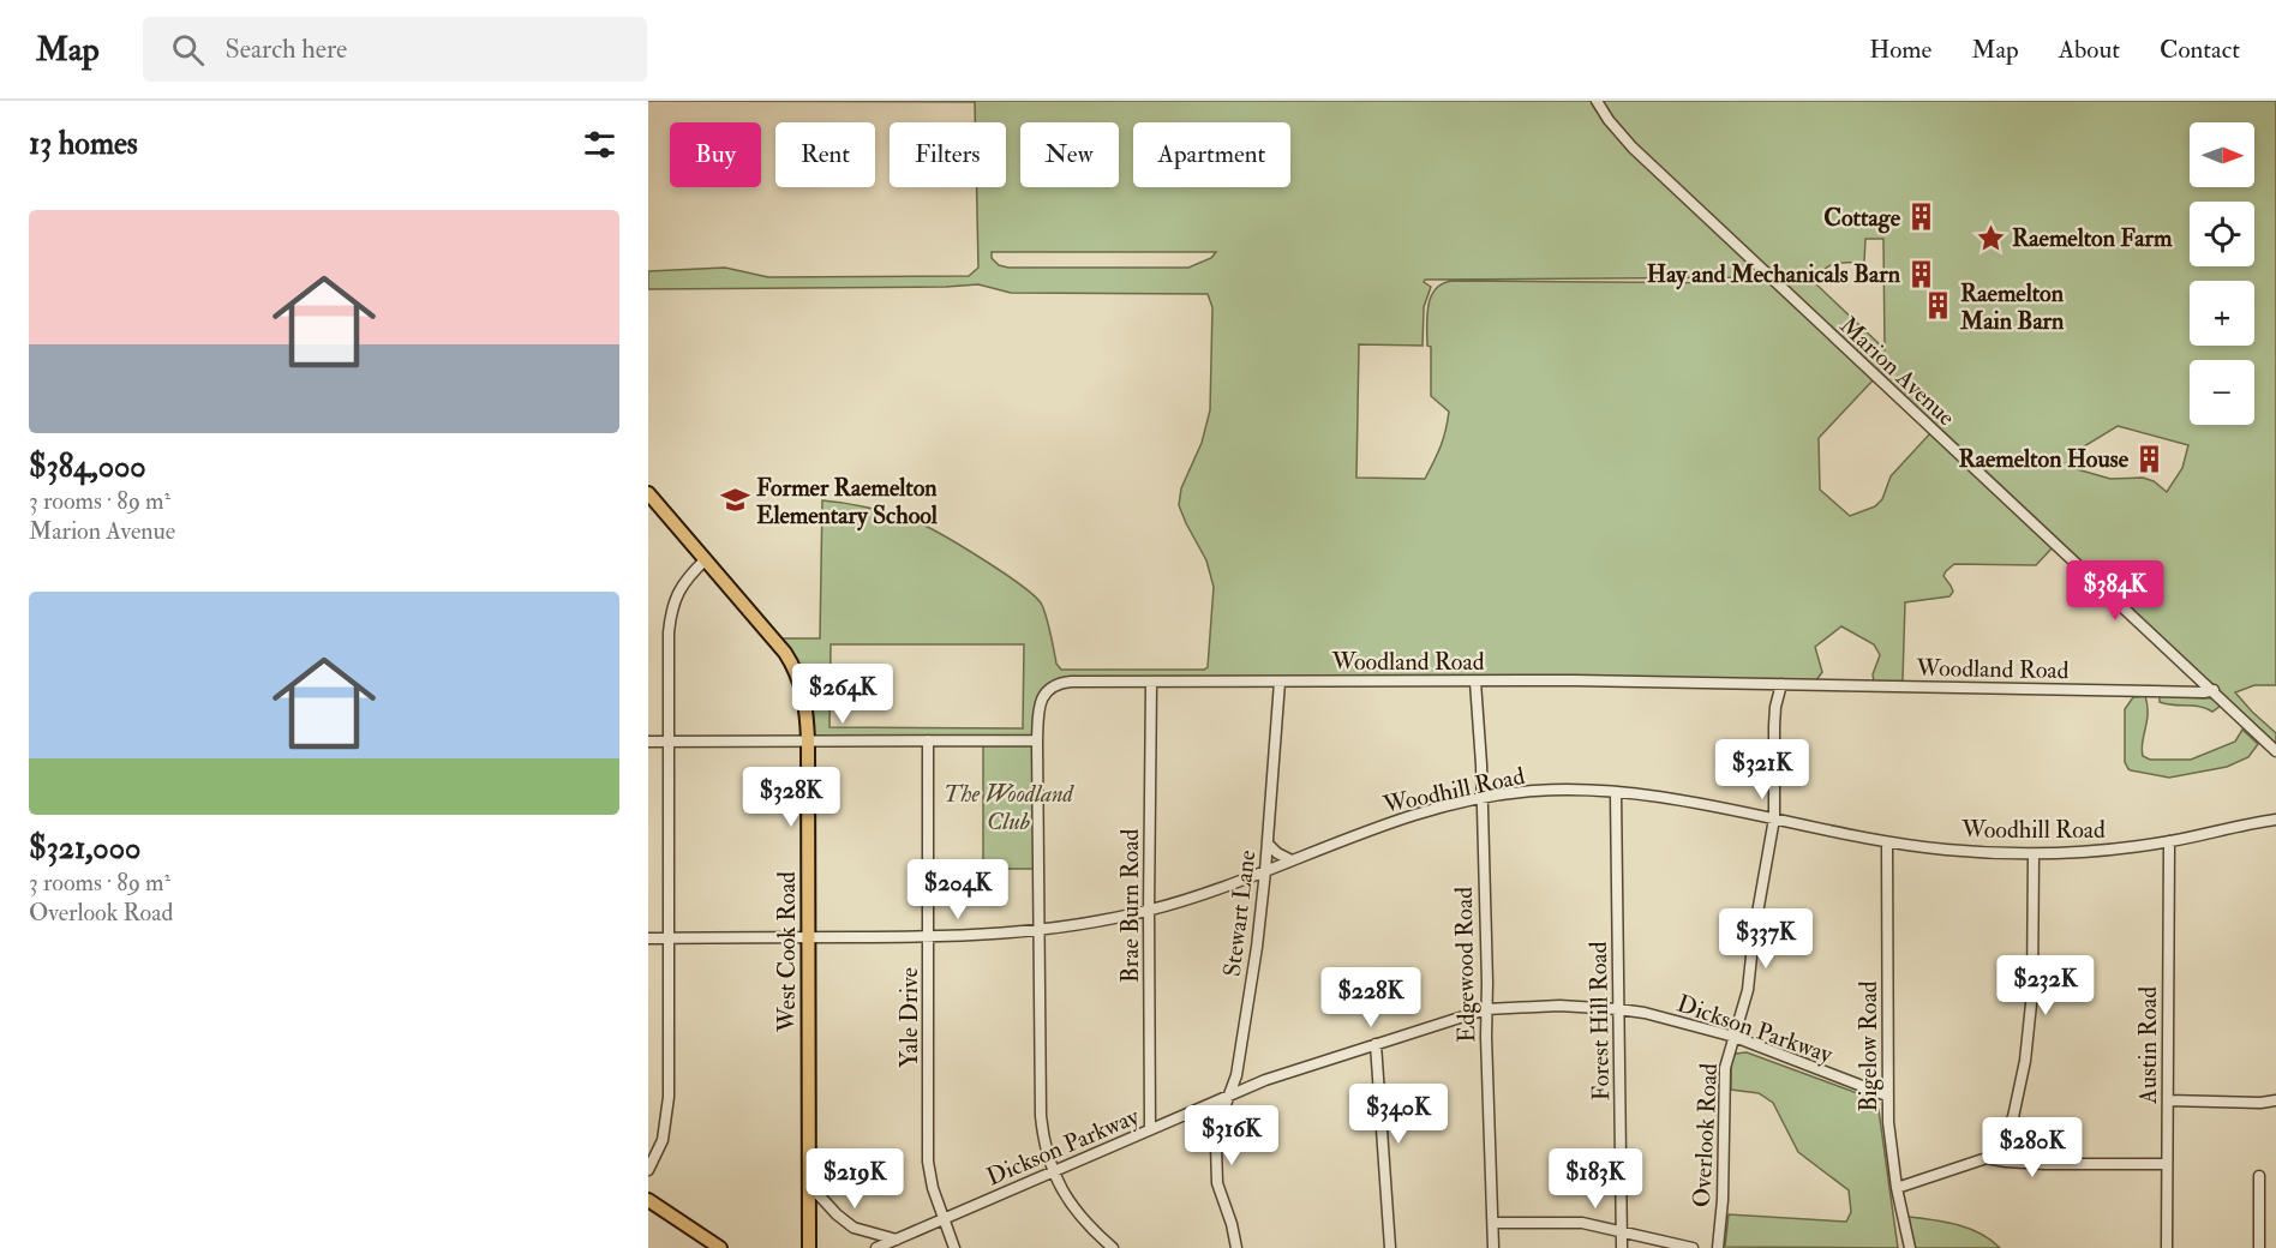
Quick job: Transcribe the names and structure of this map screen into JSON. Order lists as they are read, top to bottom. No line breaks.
{"streets":{"main road":["West Cook Road"],"street":["Marion Avenue","Woodland Road","Woodhill Road","Brae Burn Road","Stewart Lane","Edgewood Road","Yale Drive","Forest Hill Road","Dickson Parkway","Austin Road","Bigelow Road","Overlook Road"]},"crossings":[["Marion Avenue","Woodland Road"],["Woodland Road","Brae Burn Road"],["Woodland Road","Stewart Lane"],["Woodland Road","Edgewood Road"],["Woodland Road","Overlook Road"],["Woodhill Road","Brae Burn Road"],["Woodhill Road","Stewart Lane"],["Woodhill Road","West Cook Road"],["Woodhill Road","Edgewood Road"],["Woodhill Road","Yale Drive"],["Woodhill Road","Forest Hill Road"],["Woodhill Road","Austin Road"],["Woodhill Road","Bigelow Road"],["Woodhill Road","Overlook Road"],["Brae Burn Road","Dickson Parkway"],["Stewart Lane","Dickson Parkway"],["Edgewood Road","Dickson Parkway"],["Yale Drive","Dickson Parkway"],["Forest Hill Road","Dickson Parkway"],["Dickson Parkway","Bigelow Road"],["Dickson Parkway","Overlook Road"]],"parks":["The Woodland Club"],"places":{"building":["Cottage","Hay and Mechanicals Barn","Raemelton Main Barn","Raemelton House"],"place":["Raemelton Farm"],"school or university":["Former Raemelton Elementary School"]},"north":"right","page":{"header":"Map","search":"Search here","nav":["Home","Map","About","Contact"],"heading":"13 homes","map_buttons":["+","−"],"chip":["Buy","Rent","Filters","New","Apartment"],"list":[{"name":"$384,000","note":"3 rooms · 89 m² · Marion Avenue"},{"name":"$321,000","note":"3 rooms · 89 m² · Overlook Road"}],"price":["$384K","$264K","$321K","$328K","$204K","$337K","$232K","$228K","$340K","$316K","$280K","$219K","$183K"]}}
